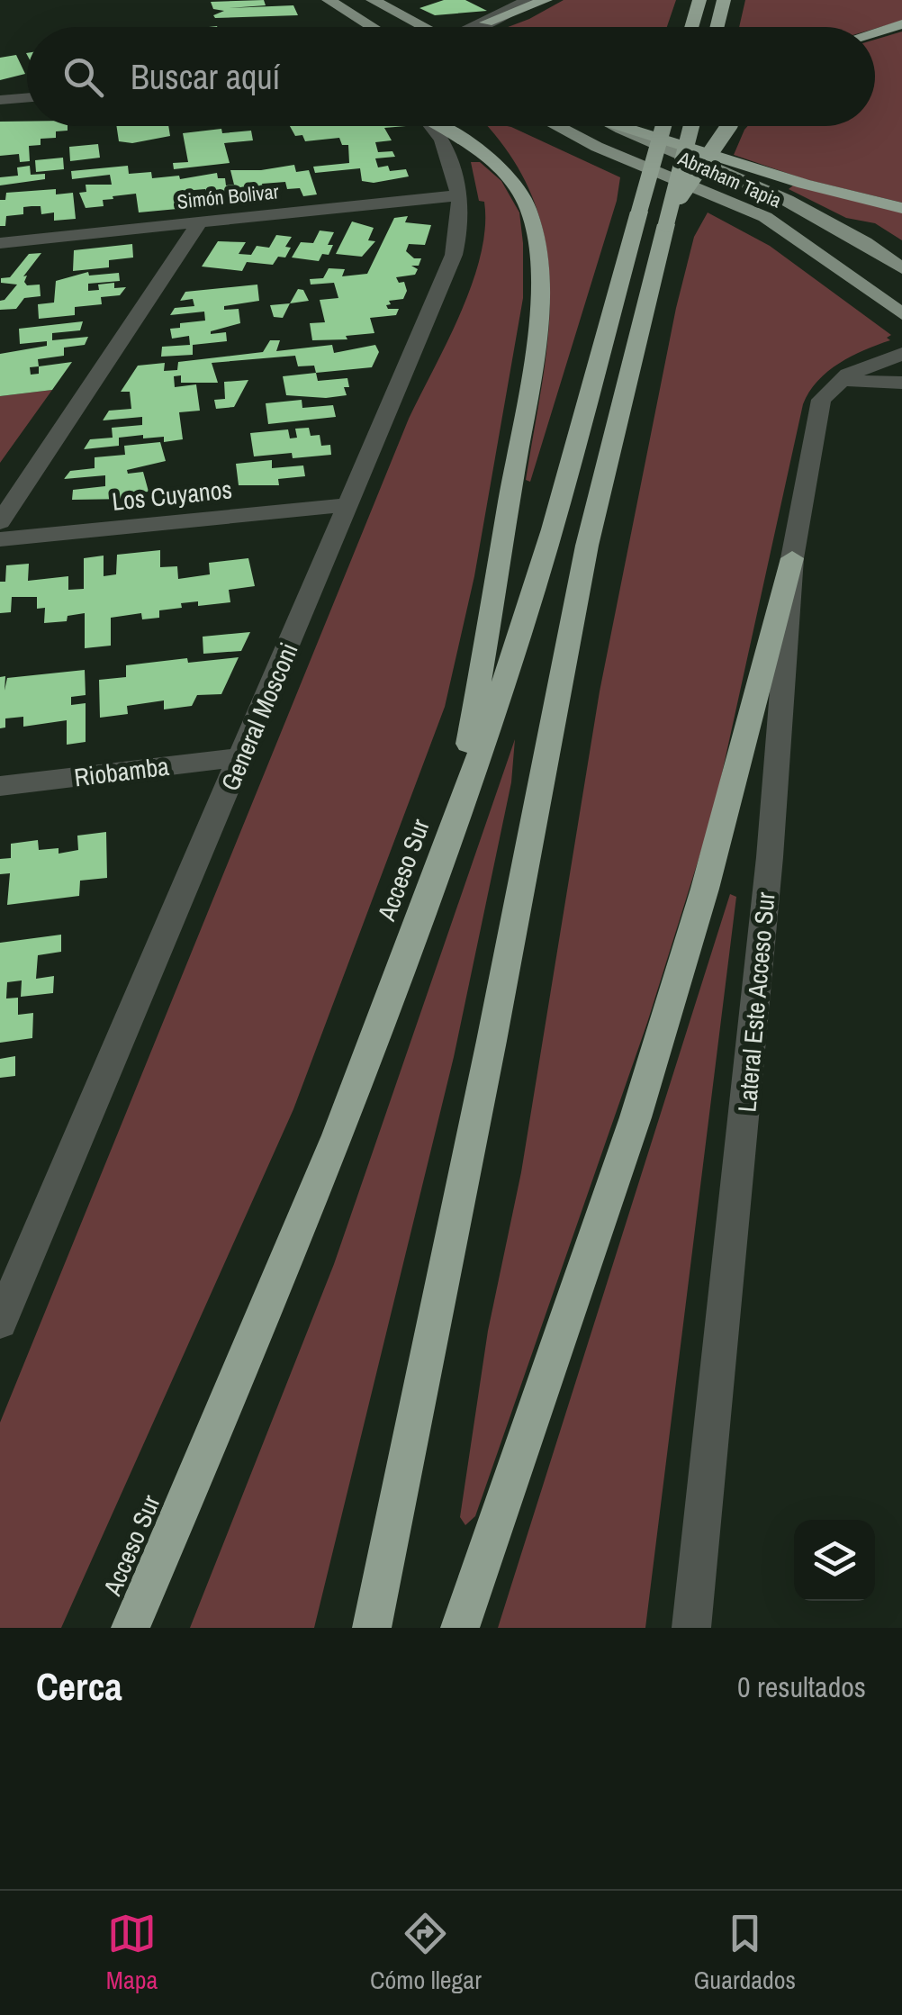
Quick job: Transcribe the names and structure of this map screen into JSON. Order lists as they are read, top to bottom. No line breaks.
{"streets":{"highway":["Acceso Sur"],"main road":["Abraham Tapia"],"street":["Simón Bolivar","Los Cuyanos","General Mosconi","Riobamba","Lateral Este Acceso Sur"]},"crossings":[["Simón Bolivar","General Mosconi"],["Los Cuyanos","General Mosconi"],["General Mosconi","Riobamba"]],"page":{"search":"Buscar aquí","heading":["Cerca","0 resultados"],"nav":["Mapa","Cómo llegar","Guardados"]}}
